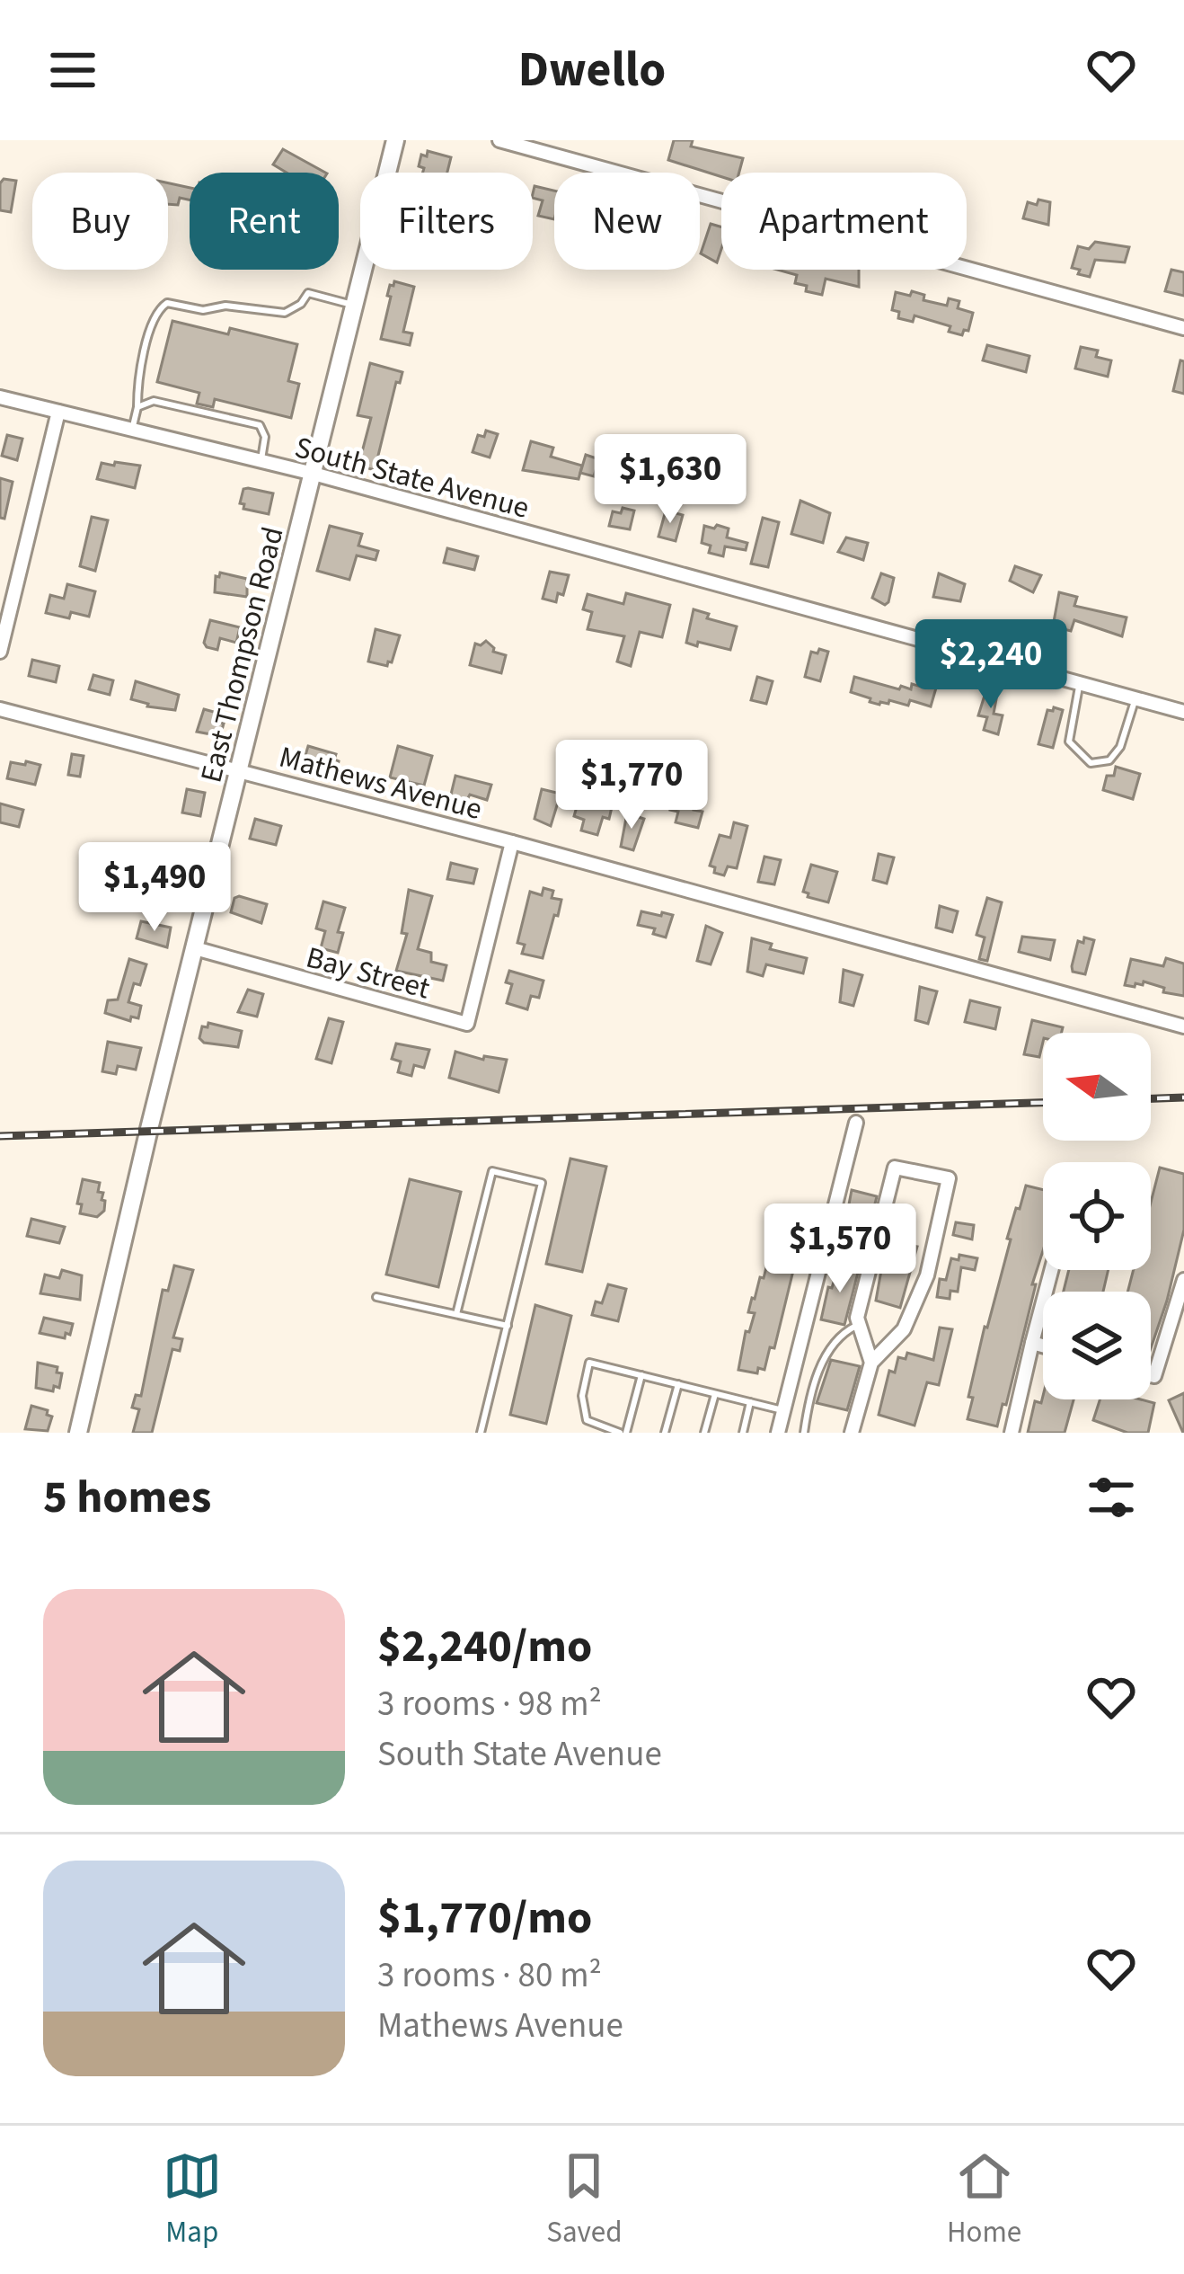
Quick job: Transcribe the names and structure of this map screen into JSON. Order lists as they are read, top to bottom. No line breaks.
{"streets":{"main road":["East Thompson Road"],"street":["South State Avenue","Mathews Avenue","Bay Street"]},"crossings":[["South State Avenue","East Thompson Road"],["East Thompson Road","Mathews Avenue"],["East Thompson Road","Bay Street"],["Mathews Avenue","Bay Street"]],"north":"left","page":{"header":"Dwello","chip":["Buy","Rent","Filters","New","Apartment"],"price":["$1,630","$2,240","$1,770","$1,490","$1,570"],"heading":"5 homes","list":[{"name":"$2,240/mo","note":"3 rooms · 98 m² · South State Avenue"},{"name":"$1,770/mo","note":"3 rooms · 80 m² · Mathews Avenue"}],"tabs":["Map","Saved","Home"]}}
